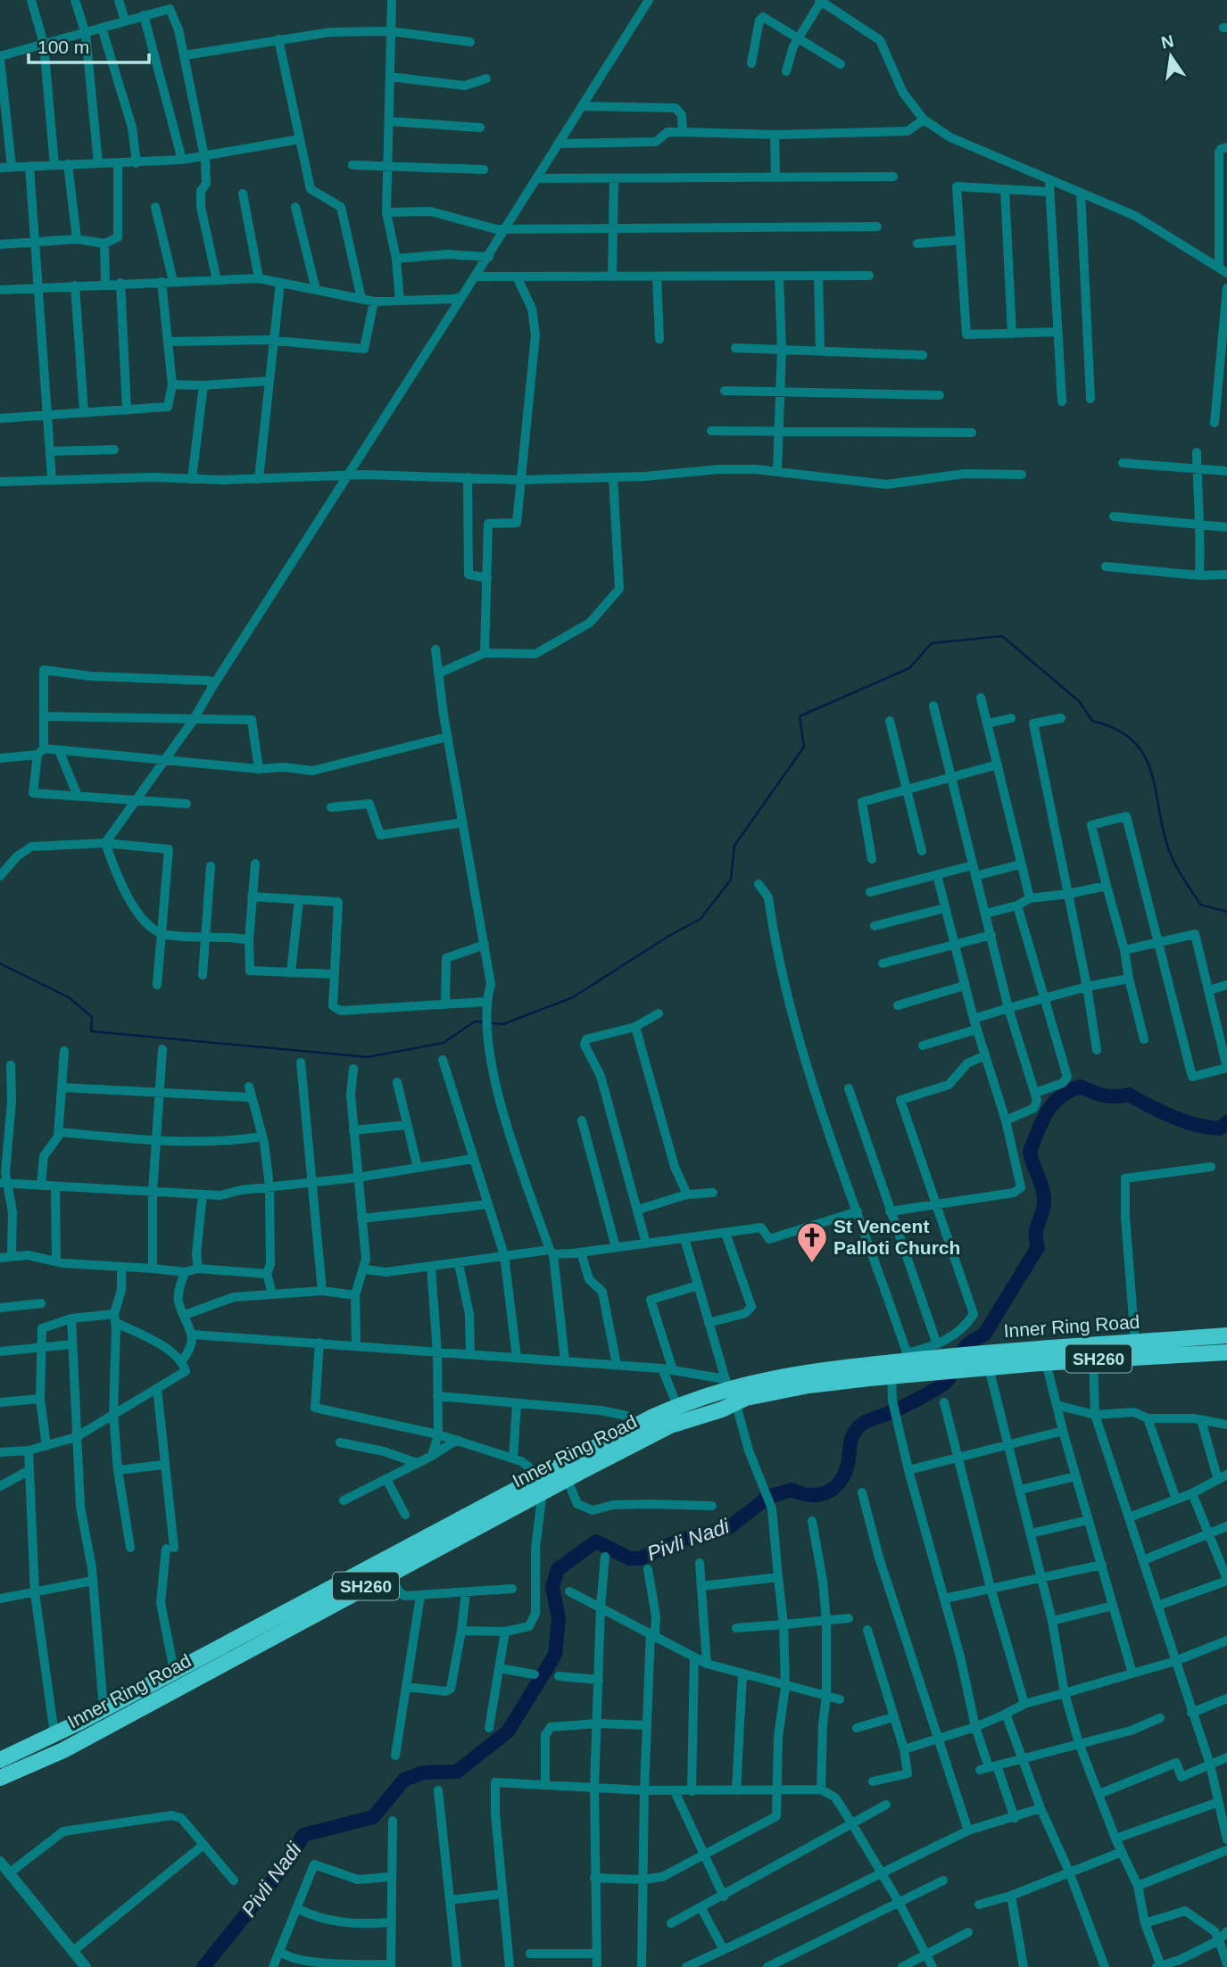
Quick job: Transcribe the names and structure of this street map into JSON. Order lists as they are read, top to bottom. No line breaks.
{"streets":{"highway":["Inner Ring Road","SH260"]},"water":["Pivli Nadi"],"places":{"church":["St Vencent Palloti Church"]},"scale_bar":"100 m","north":"top"}
